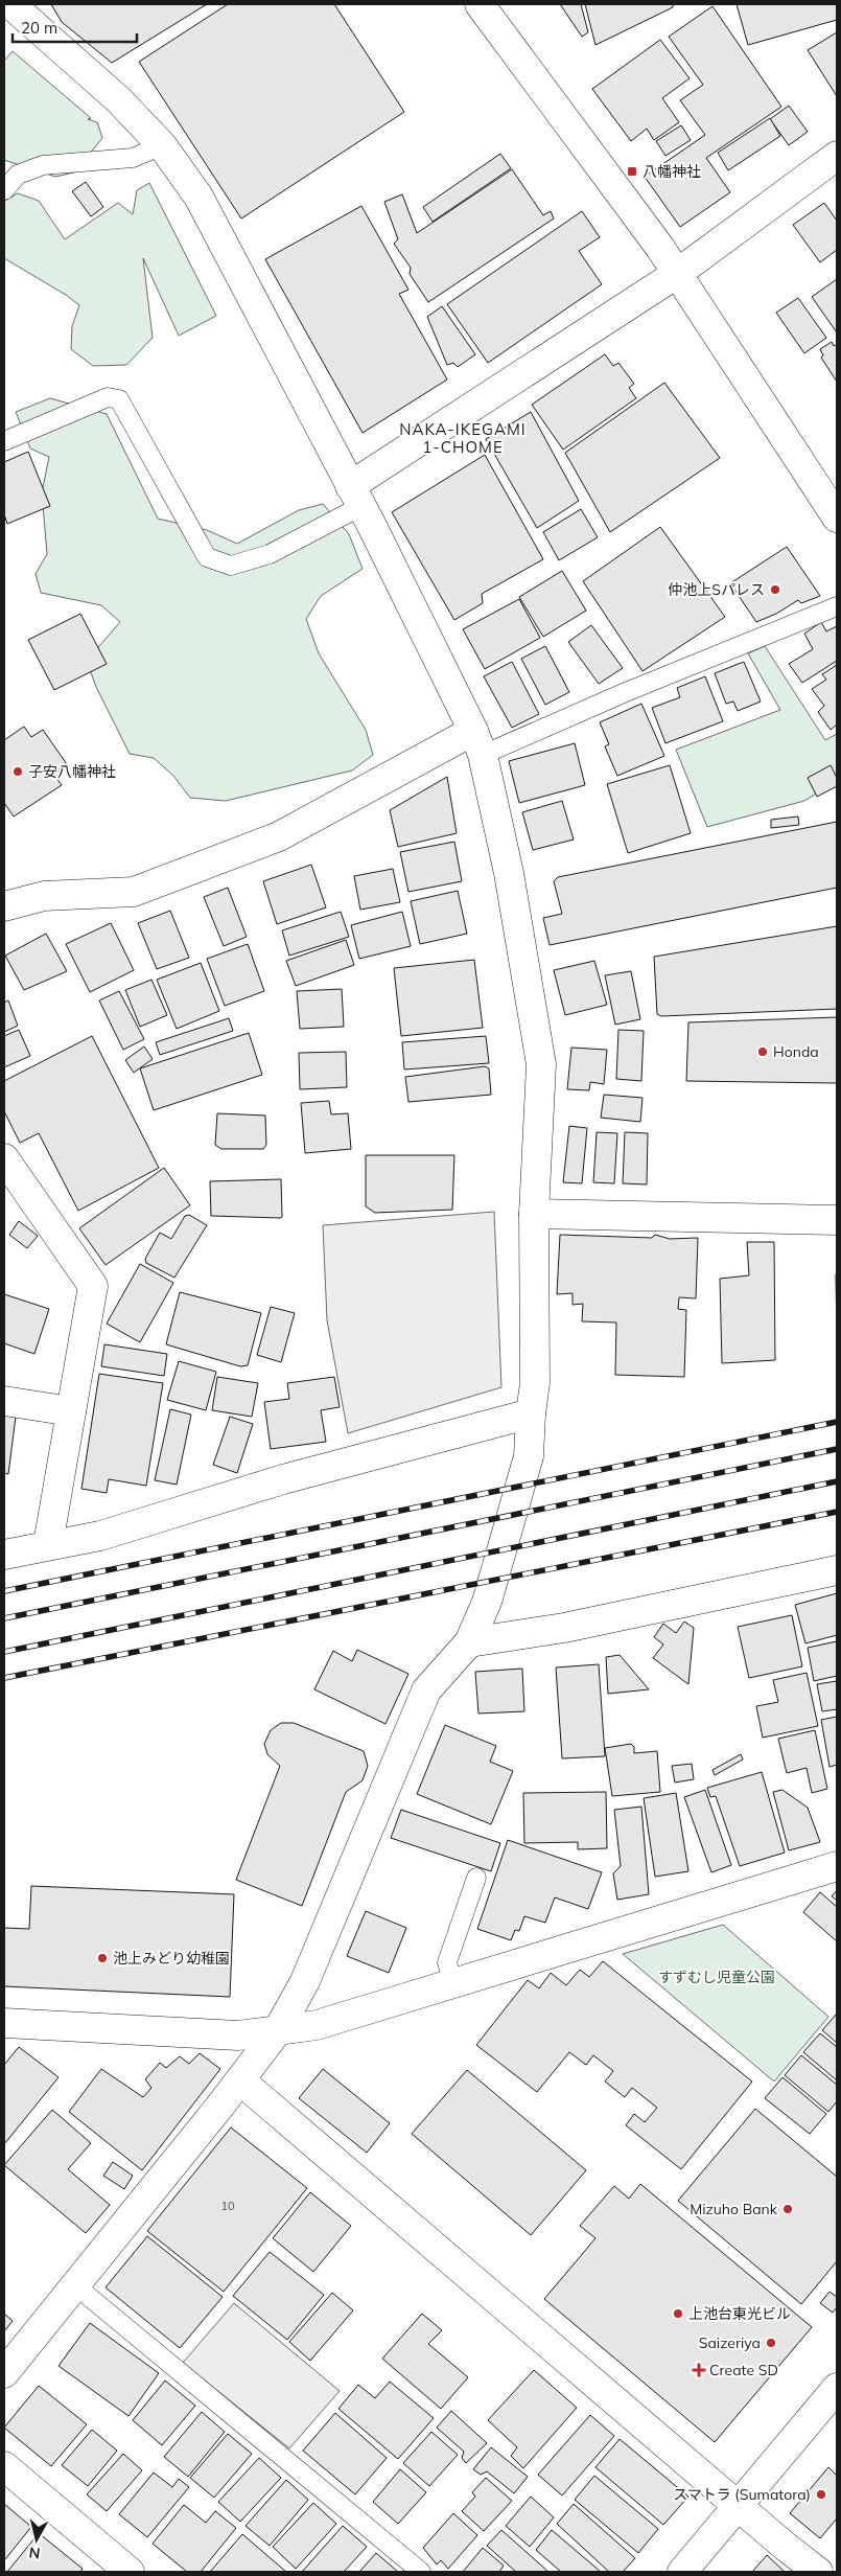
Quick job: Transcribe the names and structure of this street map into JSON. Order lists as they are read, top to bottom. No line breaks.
{"districts":["NAKA-IKEGAMI 1-CHOME"],"parks":["すずむし児童公園"],"places":{"transit":["八幡神社"],"other":["仲池上Sパレス","子安八幡神社","Honda","池上みどり幼稚園","Mizuho Bank","上池台東光ビル","Saizeriya","スマトラ (Sumatora)"],"health":["Create SD"]},"house_numbers":["10"],"scale_bar":"20 m","north":"bottom"}
